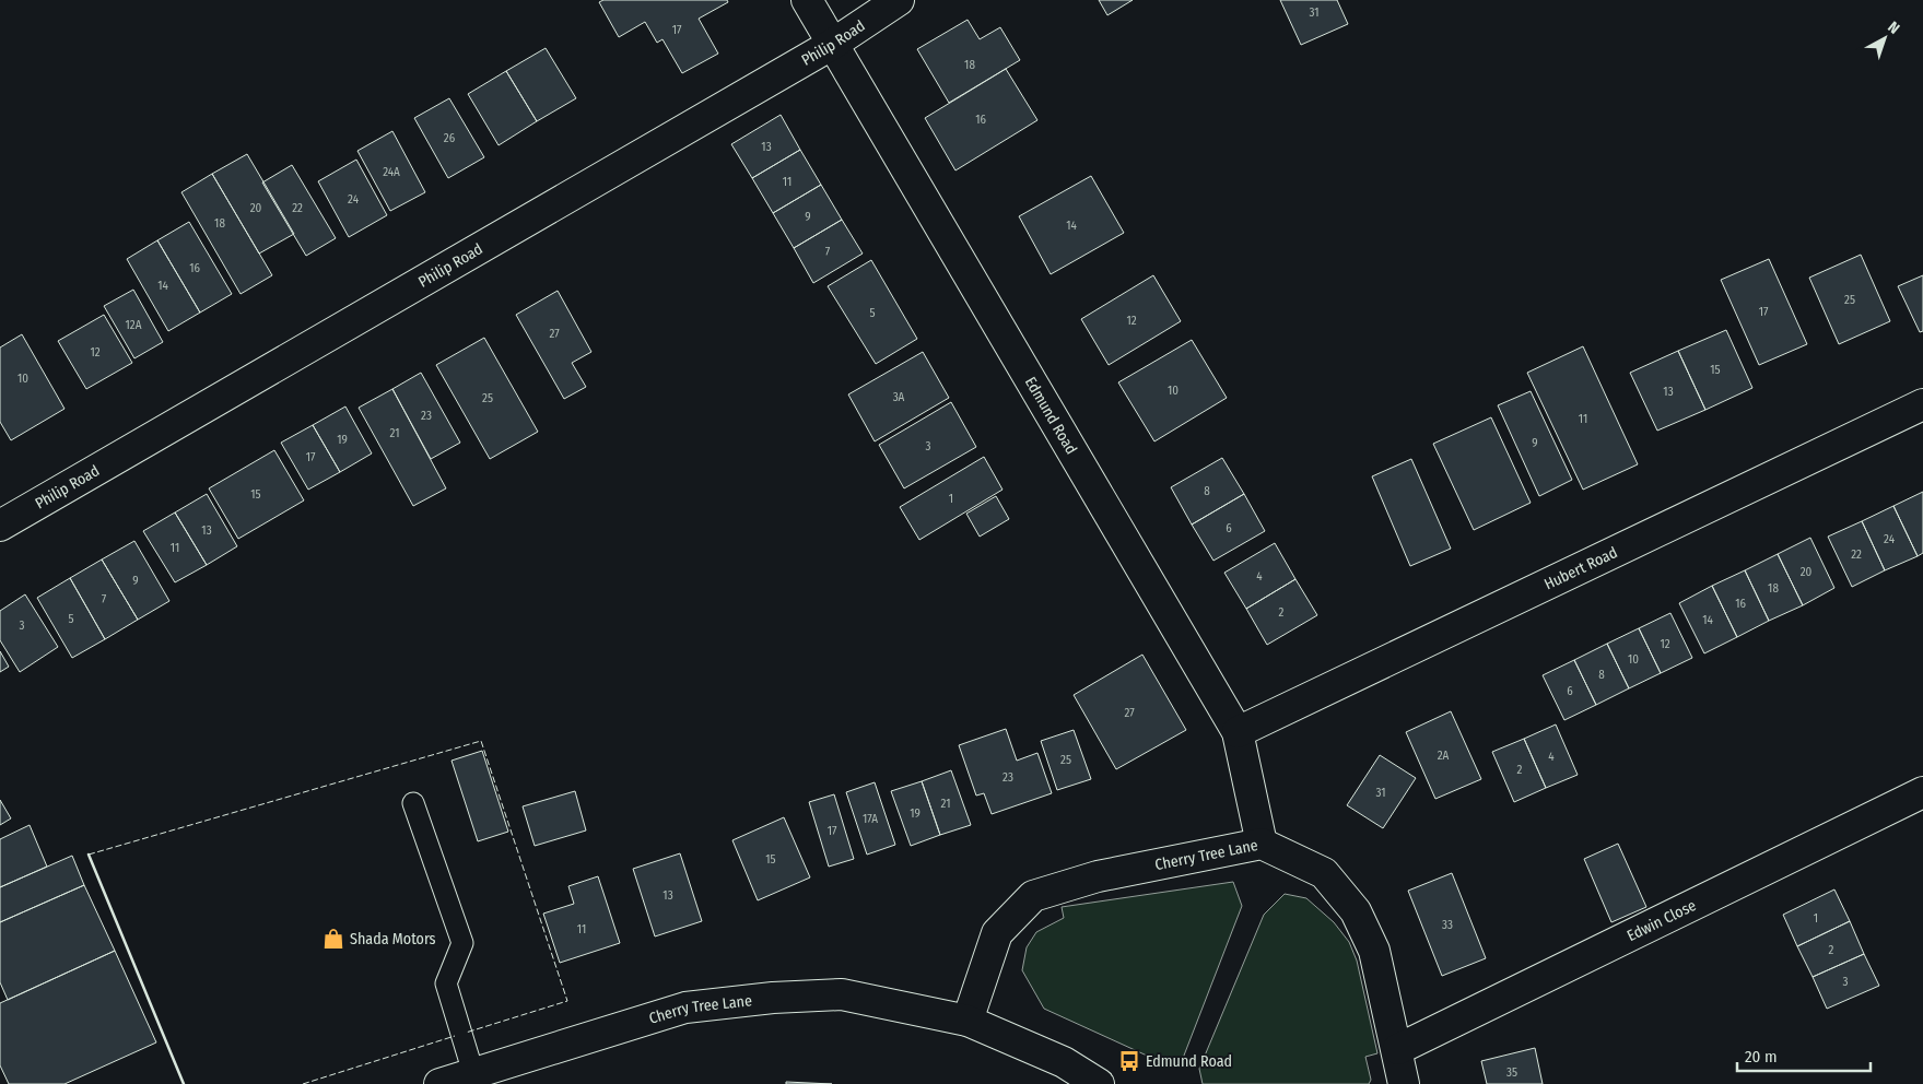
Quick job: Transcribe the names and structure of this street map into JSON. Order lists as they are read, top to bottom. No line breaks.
{"streets":{"street":["Philip Road","Edmund Road","Hubert Road","Cherry Tree Lane","Edwin Close"]},"crossings":[["Philip Road","Edmund Road"],["Edmund Road","Hubert Road"],["Edmund Road","Cherry Tree Lane"],["Cherry Tree Lane","Edwin Close"]],"places":{"shop":["Shada Motors"],"bus stop":["Edmund Road"]},"house_numbers":["31","17","18","16","26","13","24A","11","24","20","22","9","18","14","7","16","14","25","17","5","12","12A","27","12","15","10","10","13","3A","25","23","11","21","19","9","3","17","8","15","1","6","13","24","11","22","20","4","9","18","7","16","2","5","14","3","12","10","8","6","27","2A","4","25","2","23","31","21","19","17A","17","15","13","1","33","11","2","3","35"],"scale_bar":"20 m","north":"top right"}
